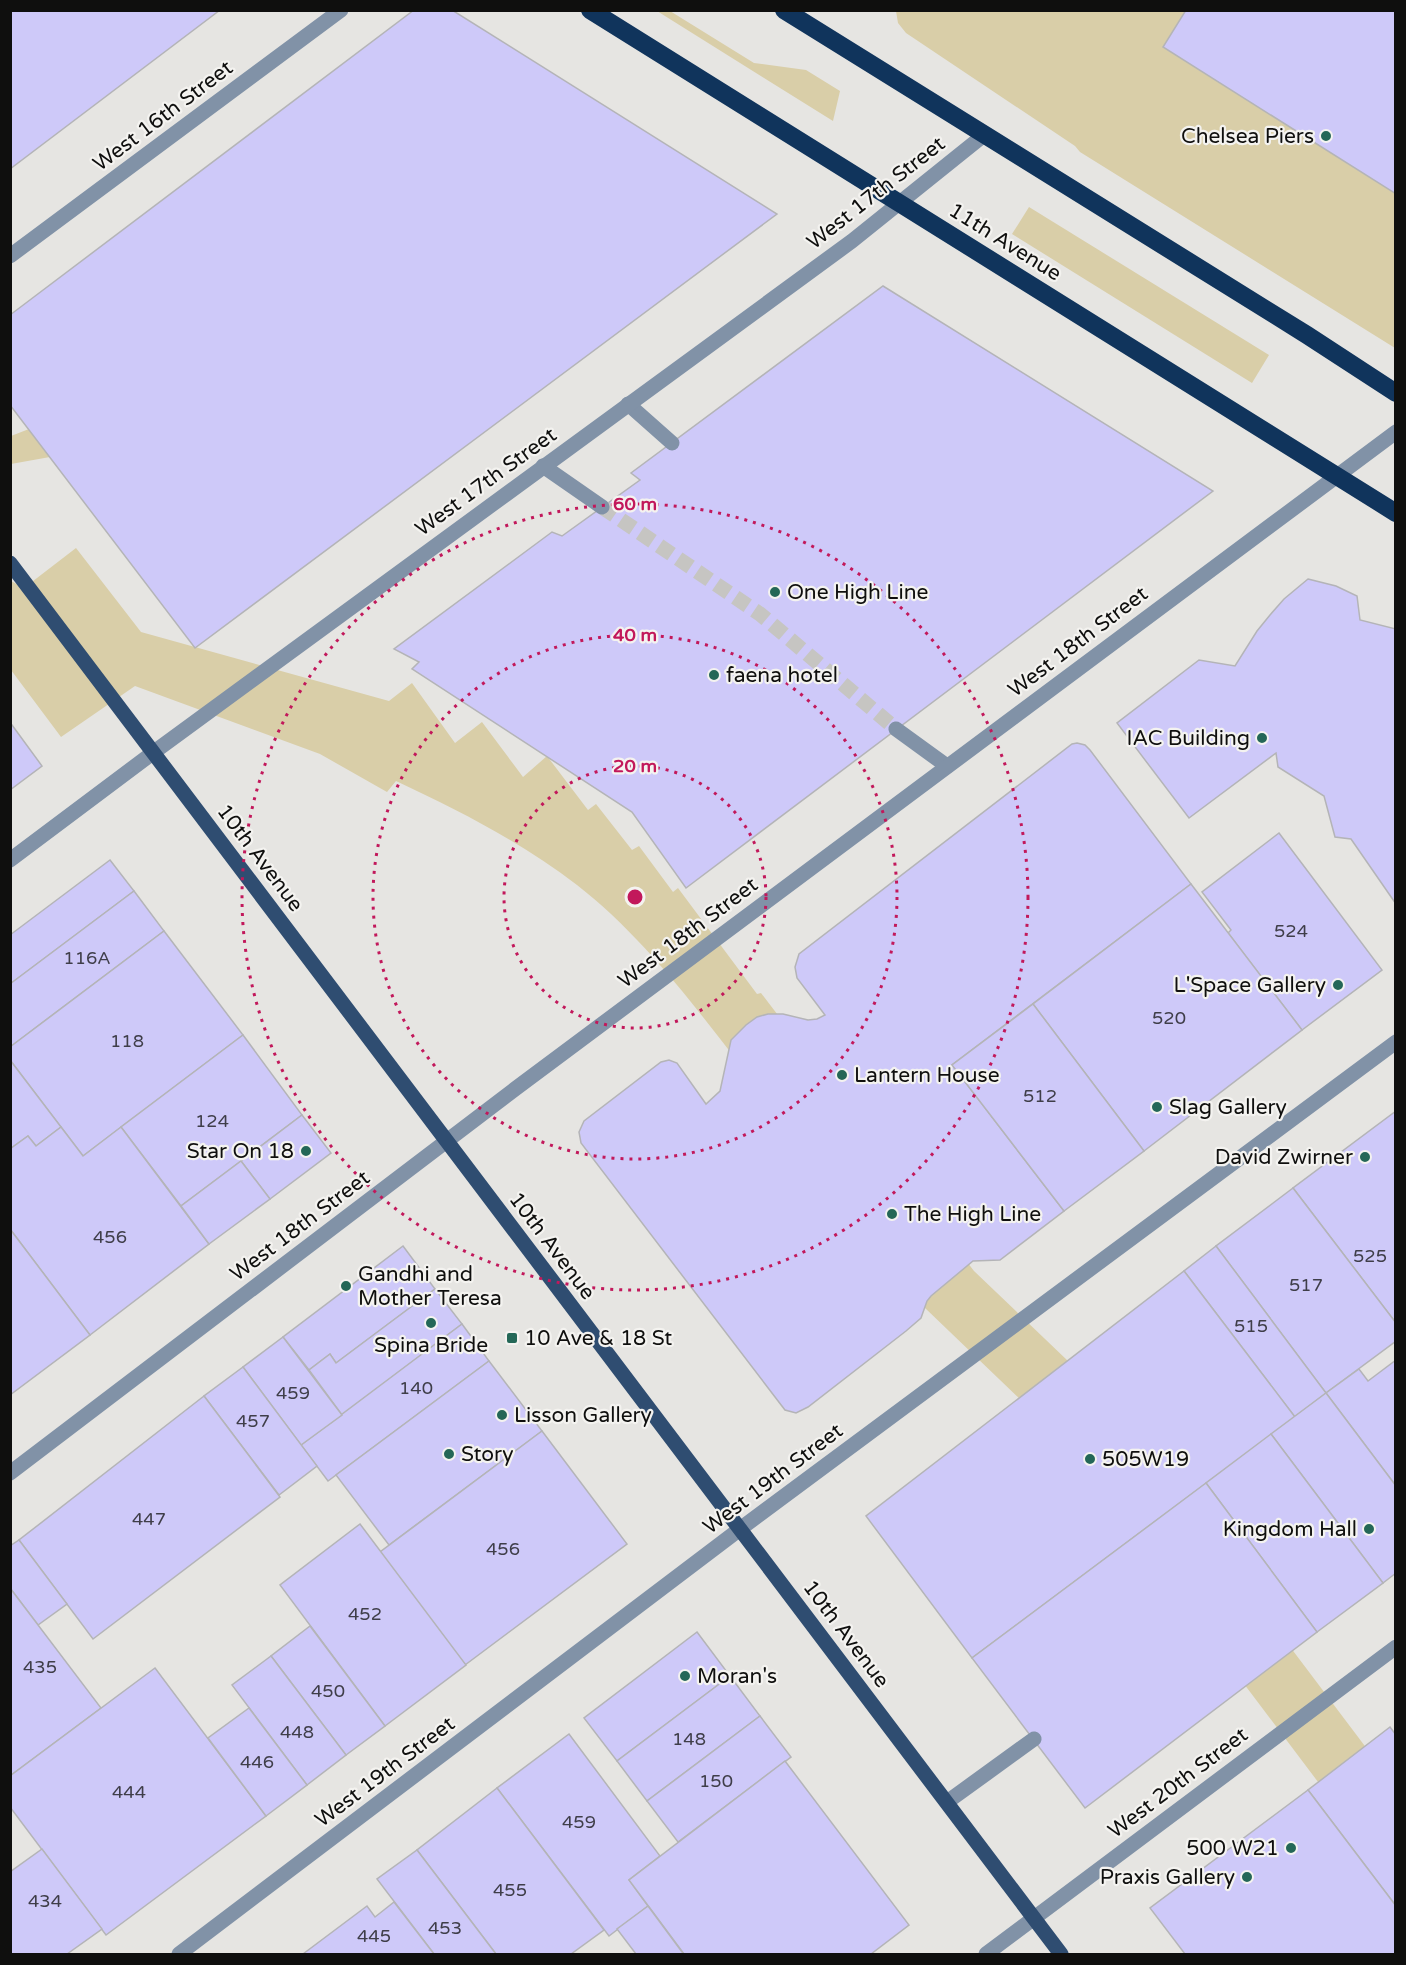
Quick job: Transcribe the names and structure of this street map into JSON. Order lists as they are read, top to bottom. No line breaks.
{"streets":{"highway":["11th Avenue"],"main road":["10th Avenue"],"street":["West 16th Street","West 17th Street","West 18th Street","West 19th Street","West 20th Street"]},"crossings":[["West 17th Street","11th Avenue"],["West 17th Street","10th Avenue"],["11th Avenue","West 18th Street"],["West 18th Street","10th Avenue"],["10th Avenue","West 19th Street"],["10th Avenue","West 20th Street"]],"places":{"other":["Chelsea Piers","One High Line","faena hotel","IAC Building","L'Space Gallery","Lantern House","Slag Gallery","Star On 18","David Zwirner","The High Line","Gandhi and Mother Teresa","Spina Bride","Lisson Gallery","Story","505W19","Kingdom Hall","Moran's","500 W21","Praxis Gallery"],"transit":["10 Ave & 18 St"]},"house_numbers":["524","116A","520","118","512","124","456","525","517","515","140","459","457","447","456","452","435","450","448","148","446","150","444","459","455","434","453","445"],"rings":["60 m","40 m","20 m"]}
